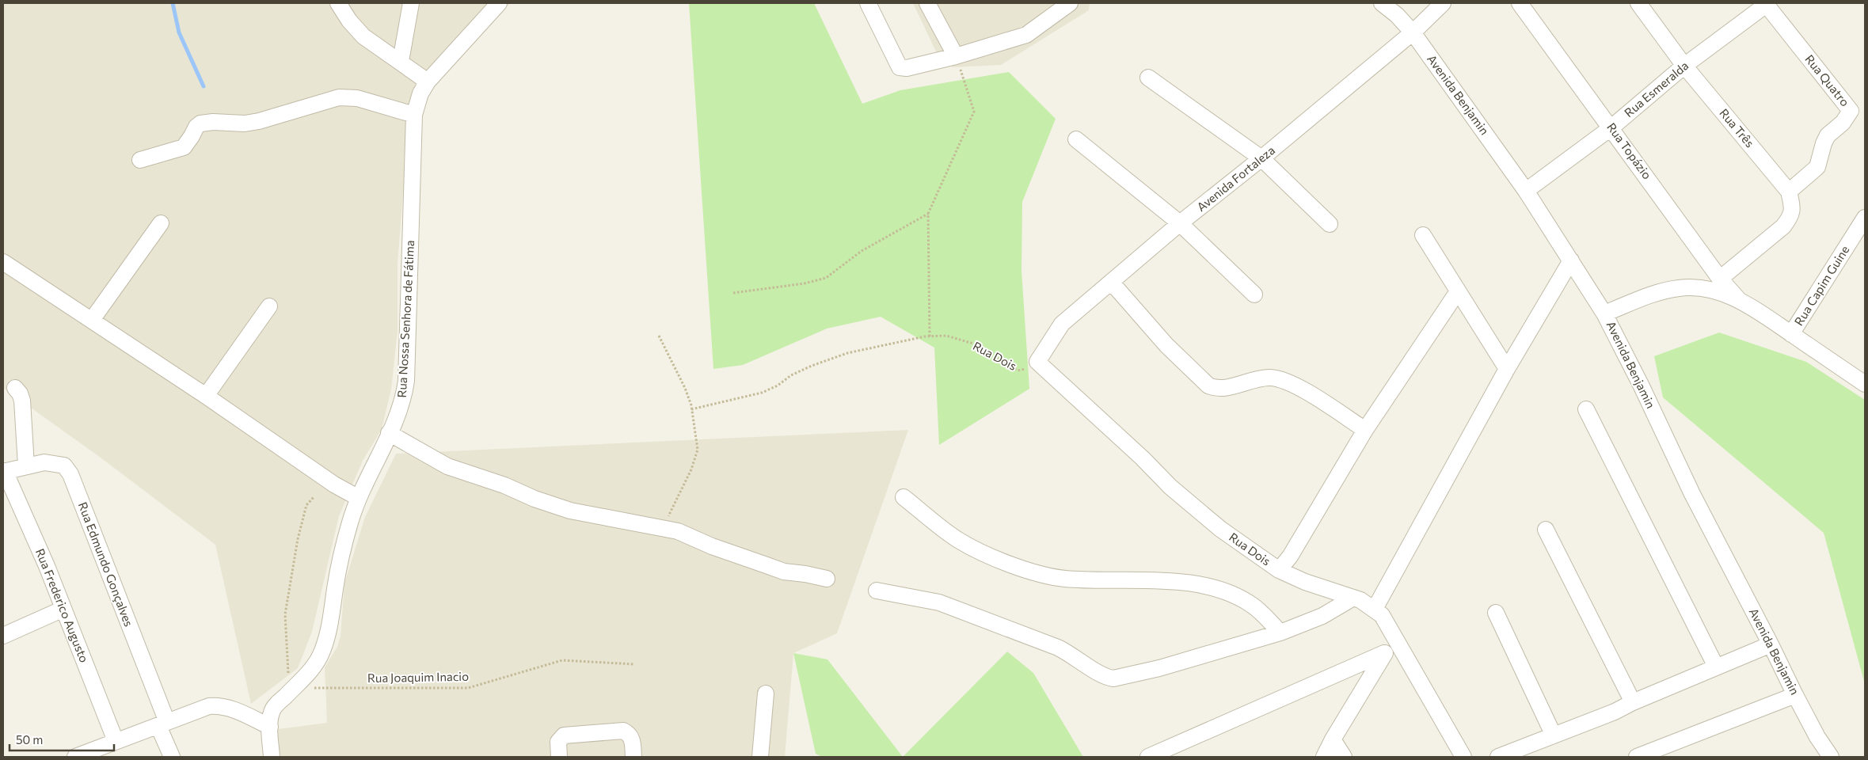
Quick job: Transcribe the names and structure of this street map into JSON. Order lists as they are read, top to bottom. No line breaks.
{"streets":{"street":["Rua Quatro","Rua Esmeralda","Avenida Benjamin","Rua Três","Rua Topázio","Avenida Fortaleza","Rua Capim Guine","Rua Nossa Senhora de Fátima","Rua Dois","Rua Edmundo Gonçalves","Rua Frederico Augusto"],"path":["Rua Joaquim Inacio"]},"crossings":[["Rua Quatro","Rua Esmeralda"],["Rua Quatro","Rua Três"],["Rua Esmeralda","Avenida Benjamin"],["Rua Esmeralda","Rua Três"],["Rua Esmeralda","Rua Topázio"],["Avenida Benjamin","Avenida Fortaleza"],["Avenida Fortaleza","Rua Dois"],["Rua Nossa Senhora de Fátima","Rua Joaquim Inacio"],["Rua Edmundo Gonçalves","Rua Frederico Augusto"]],"scale_bar":"50 m"}
